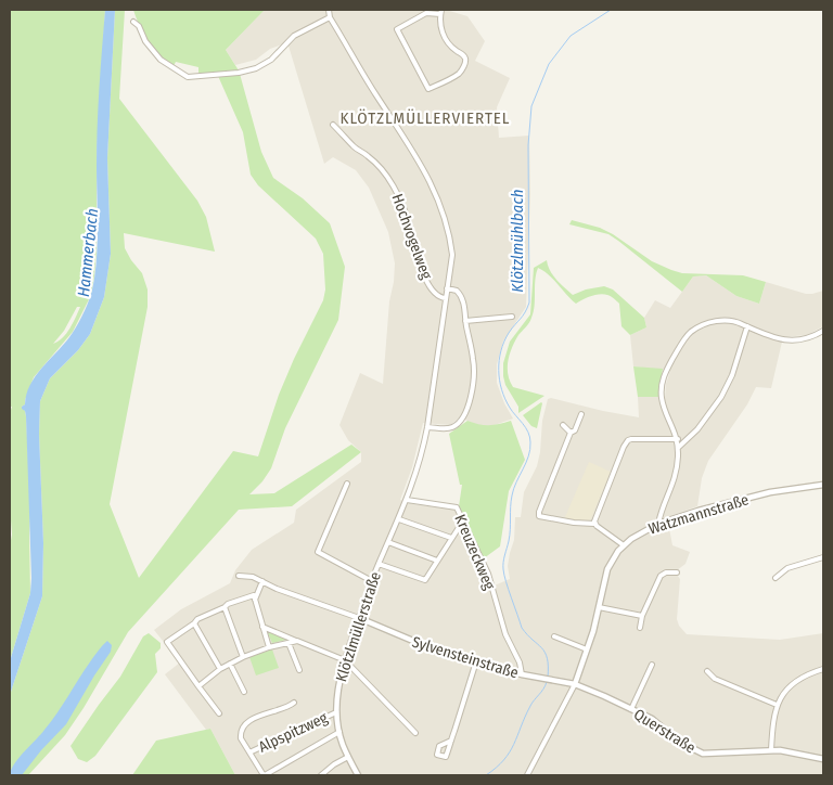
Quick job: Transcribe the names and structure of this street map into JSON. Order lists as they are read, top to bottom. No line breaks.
{"streets":{"street":["Hochvogelweg","Watzmannstraße","Kreuzeckweg","Klötzlmüllerstraße","Sylvensteinstraße","Querstraße","Alpspitzweg"]},"crossings":[["Hochvogelweg","Klötzlmüllerstraße"],["Watzmannstraße","Sylvensteinstraße"],["Watzmannstraße","Querstraße"],["Kreuzeckweg","Klötzlmüllerstraße"],["Kreuzeckweg","Sylvensteinstraße"],["Klötzlmüllerstraße","Sylvensteinstraße"],["Klötzlmüllerstraße","Alpspitzweg"],["Sylvensteinstraße","Querstraße"]],"districts":["KLÖTZLMÜLLERVIERTEL"],"water":["Klötzlmühlbach","Hammerbach"]}
